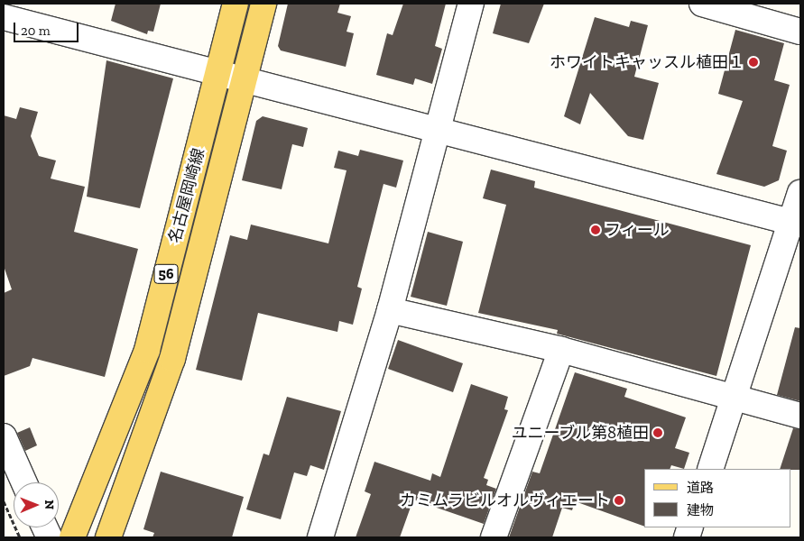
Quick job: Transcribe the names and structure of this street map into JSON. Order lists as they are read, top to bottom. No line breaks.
{"streets":{"main road":["名古屋岡崎線","56"]},"places":["ホワイトキャッスル植田１","フィール","ユニーブル第8植田","カミムラビルオルヴィエート"],"legend":["道路","建物"],"scale_bar":"20 m","north":"right"}
